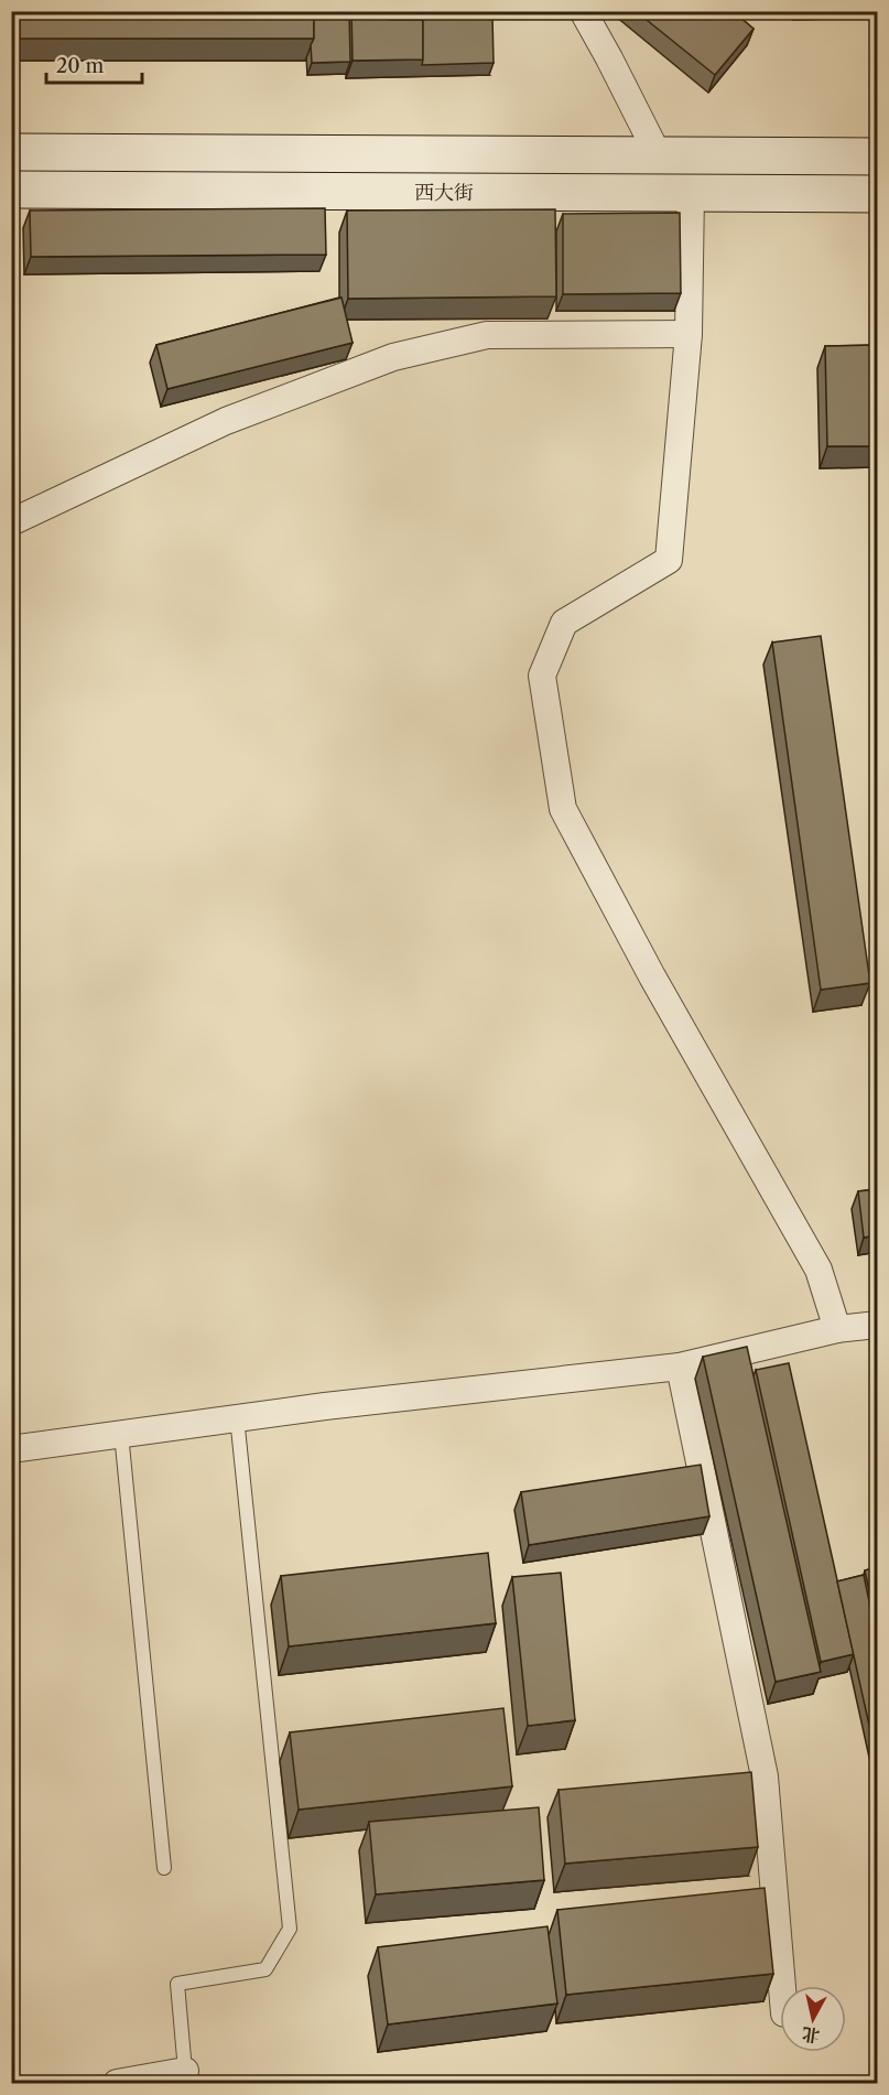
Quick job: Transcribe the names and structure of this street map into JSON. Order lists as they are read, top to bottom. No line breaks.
{"streets":{"main road":["西大街"]},"scale_bar":"20 m","north":"bottom"}
